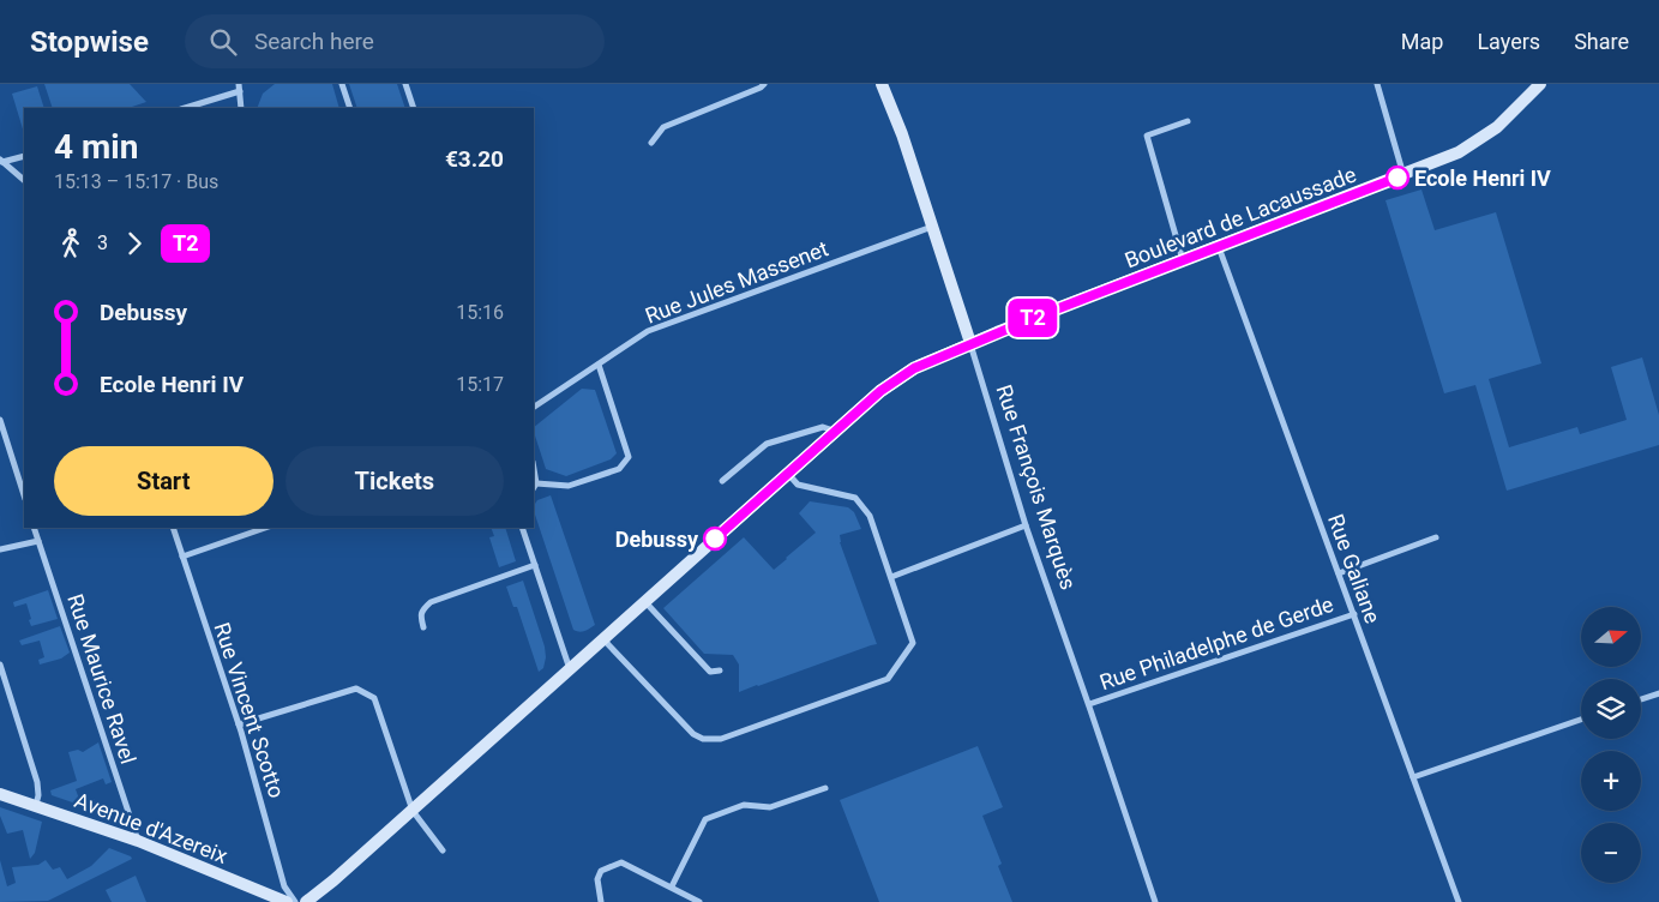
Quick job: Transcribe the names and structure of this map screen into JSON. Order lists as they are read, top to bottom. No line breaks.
{"streets":{"main road":["Boulevard de Lacaussade","Rue François Marquès","Avenue d'Azereix"],"street":["Rue Jules Massenet","Rue Galiane","Rue Philadelphe de Gerde","Rue Maurice Ravel","Rue Vincent Scotto"]},"crossings":[["Boulevard de Lacaussade","Rue François Marquès"],["Boulevard de Lacaussade","Rue Galiane"],["Rue Jules Massenet","Rue François Marquès"],["Rue François Marquès","Rue Philadelphe de Gerde"],["Rue Galiane","Rue Philadelphe de Gerde"],["Rue Maurice Ravel","Avenue d'Azereix"]],"places":["Ecole Henri IV","Debussy"],"lines":["bus line T2"],"north":"right","page":{"header":"Stopwise","search":"Search here","nav":["Map","Layers","Share"],"on_map":"T2","heading":["4 min","15:13 – 15:17 · Bus","€3.20"],"legs":["3","T2"],"list":[{"name":"Debussy","value":"15:16"},{"name":"Ecole Henri IV","value":"15:17"}],"buttons":["Start","Tickets"],"map_buttons":["+","−"]}}
